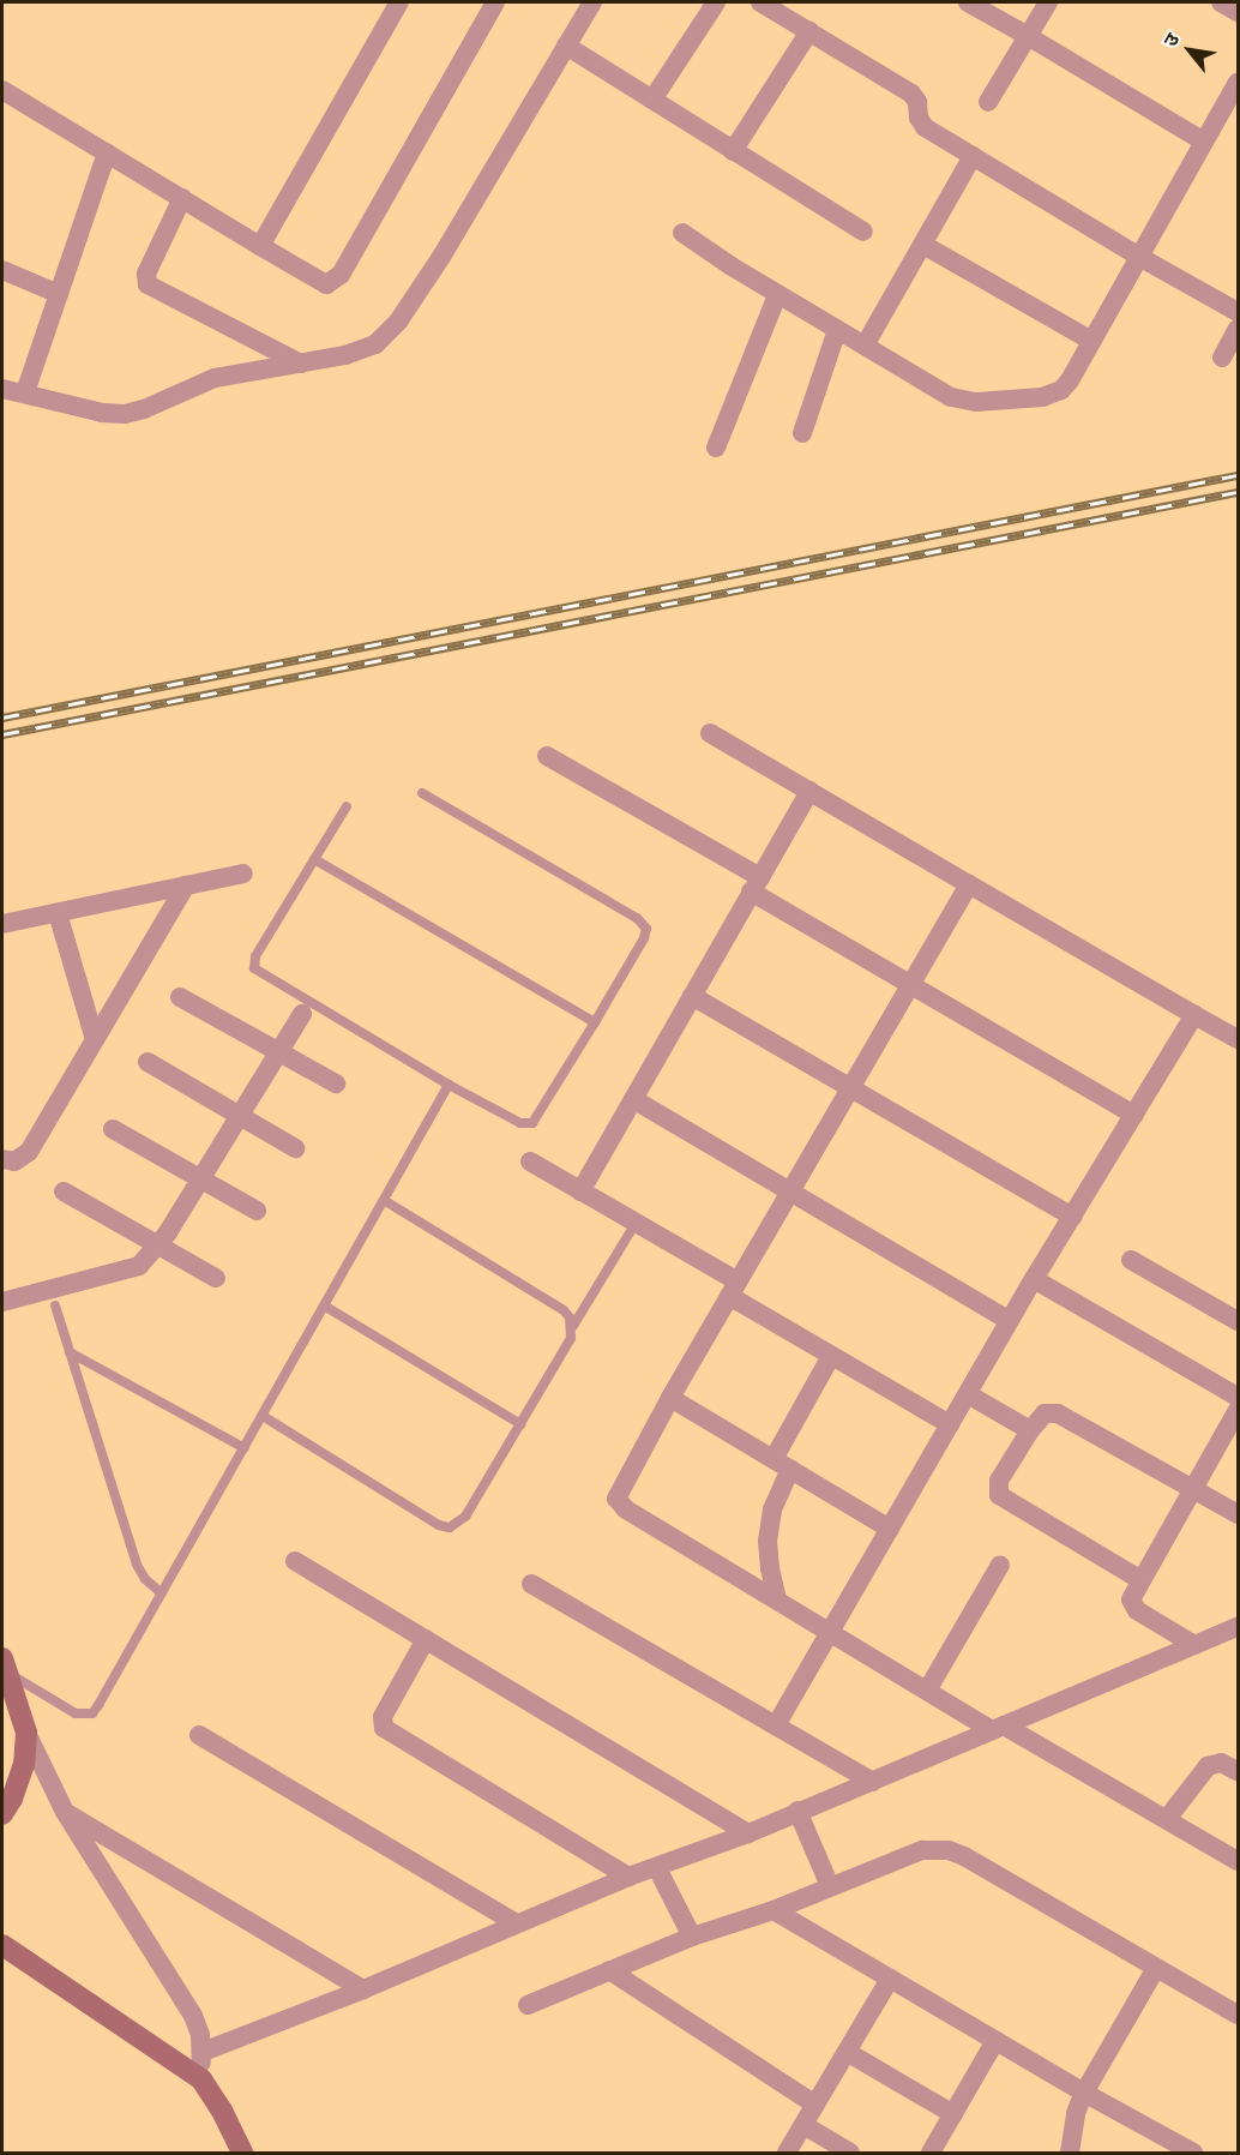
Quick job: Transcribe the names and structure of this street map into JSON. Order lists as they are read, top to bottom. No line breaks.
{"north":"top left"}
